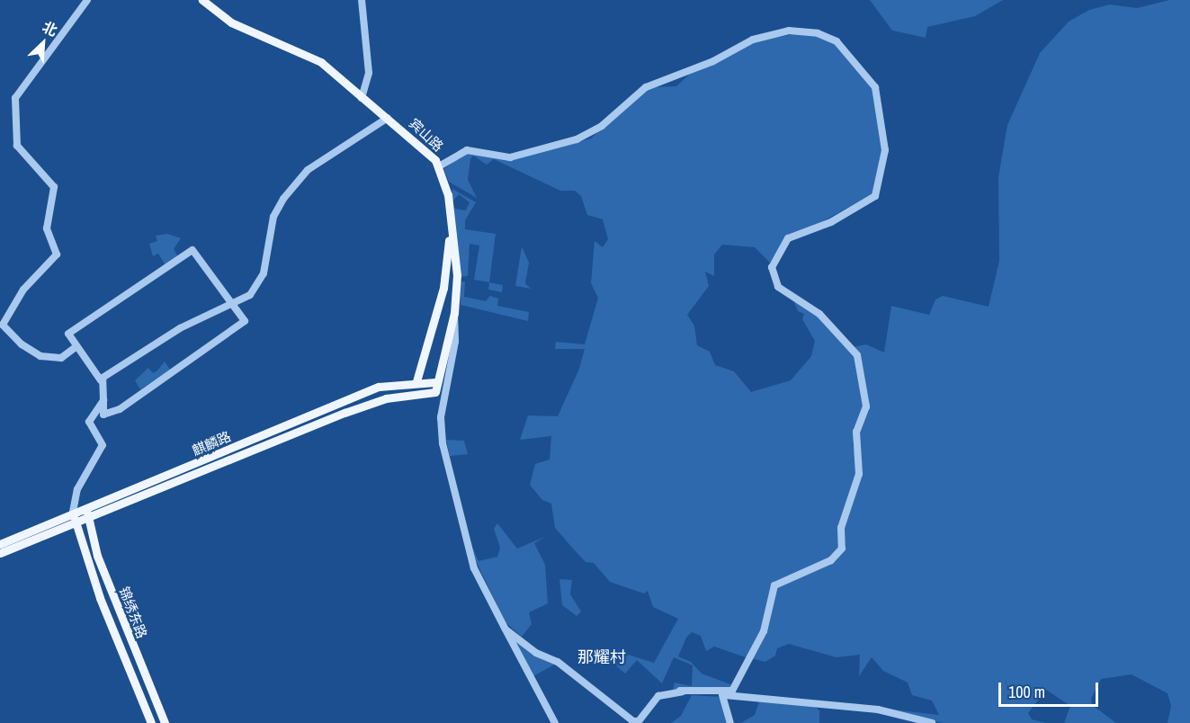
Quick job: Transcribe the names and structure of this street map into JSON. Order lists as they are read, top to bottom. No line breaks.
{"streets":{"main road":["宾山路","麒麟路","锦绣东路"]},"crossings":[["宾山路","麒麟路"],["麒麟路","锦绣东路"]],"districts":["那耀村"],"scale_bar":"100 m","north":"top right"}
